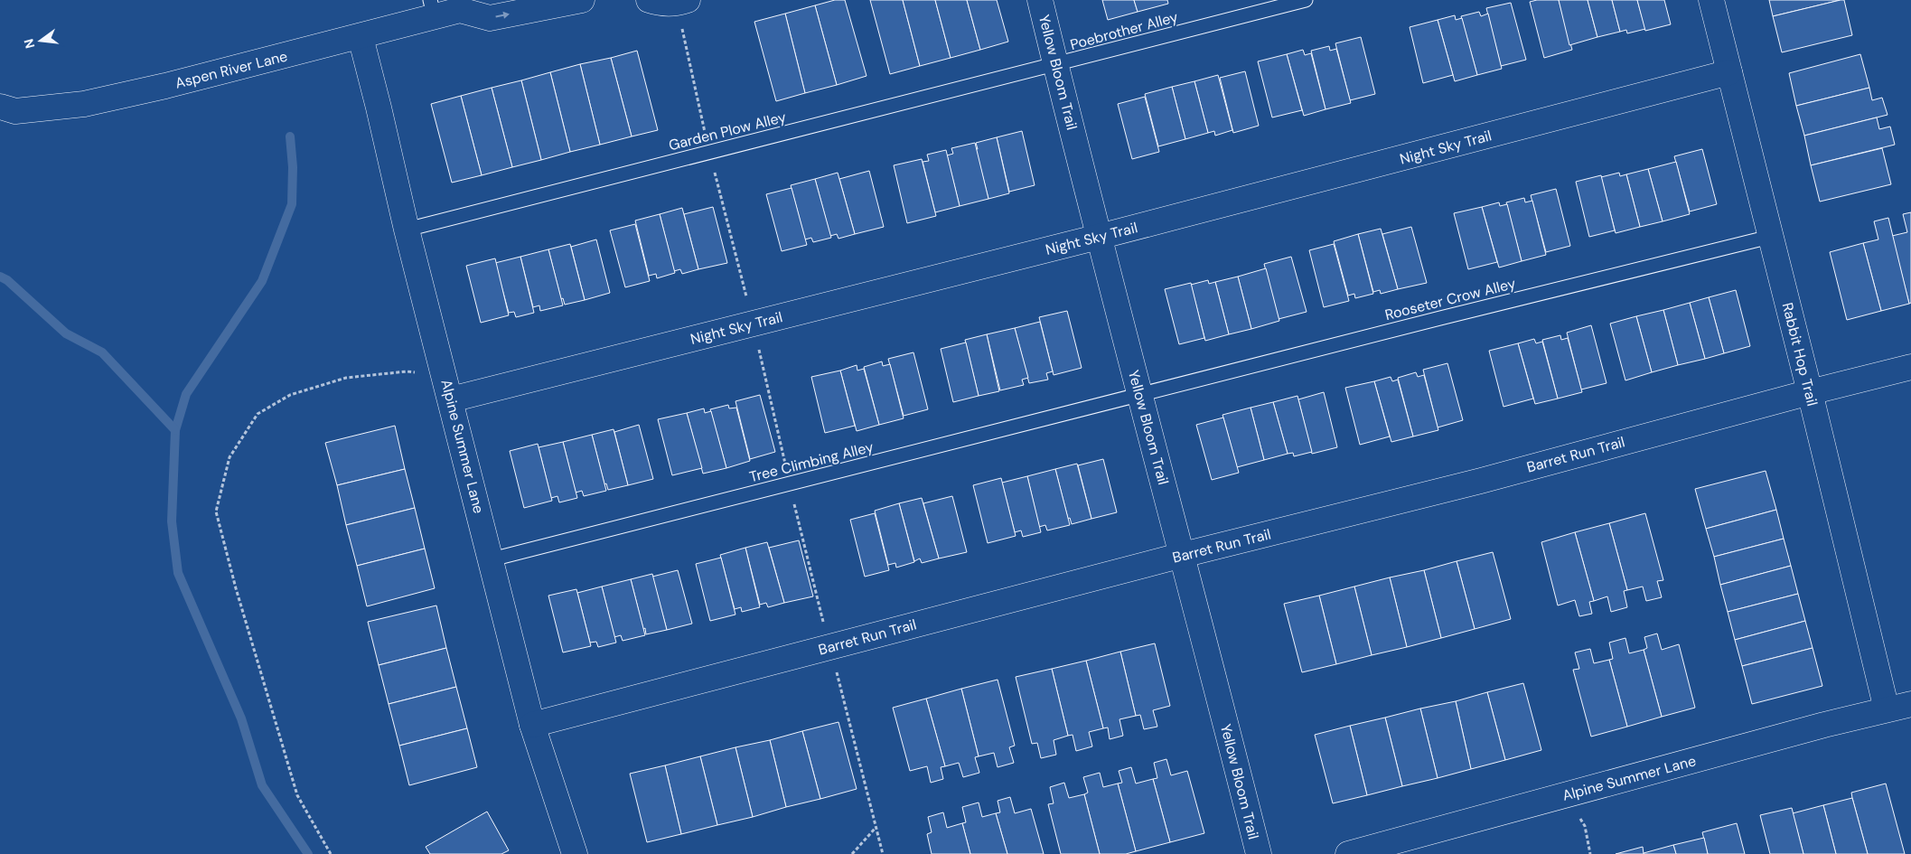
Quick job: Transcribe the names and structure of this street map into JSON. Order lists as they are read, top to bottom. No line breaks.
{"streets":{"street":["Aspen River Lane","Yellow Bloom Trail","Night Sky Trail","Rabbit Hop Trail","Alpine Summer Lane","Barret Run Trail"],"lane":["Poebrother Alley","Garden Plow Alley","Rooseter Crow Alley","Tree Climbing Alley"]},"crossings":[["Poebrother Alley","Yellow Bloom Trail"],["Poebrother Alley","Garden Plow Alley"],["Aspen River Lane","Alpine Summer Lane"],["Yellow Bloom Trail","Garden Plow Alley"],["Yellow Bloom Trail","Night Sky Trail"],["Yellow Bloom Trail","Rooseter Crow Alley"],["Yellow Bloom Trail","Barret Run Trail"],["Yellow Bloom Trail","Tree Climbing Alley"],["Garden Plow Alley","Alpine Summer Lane"],["Night Sky Trail","Rabbit Hop Trail"],["Night Sky Trail","Alpine Summer Lane"],["Rooseter Crow Alley","Rabbit Hop Trail"],["Rooseter Crow Alley","Tree Climbing Alley"],["Rabbit Hop Trail","Alpine Summer Lane"],["Rabbit Hop Trail","Barret Run Trail"],["Alpine Summer Lane","Barret Run Trail"],["Alpine Summer Lane","Tree Climbing Alley"]],"north":"left"}
